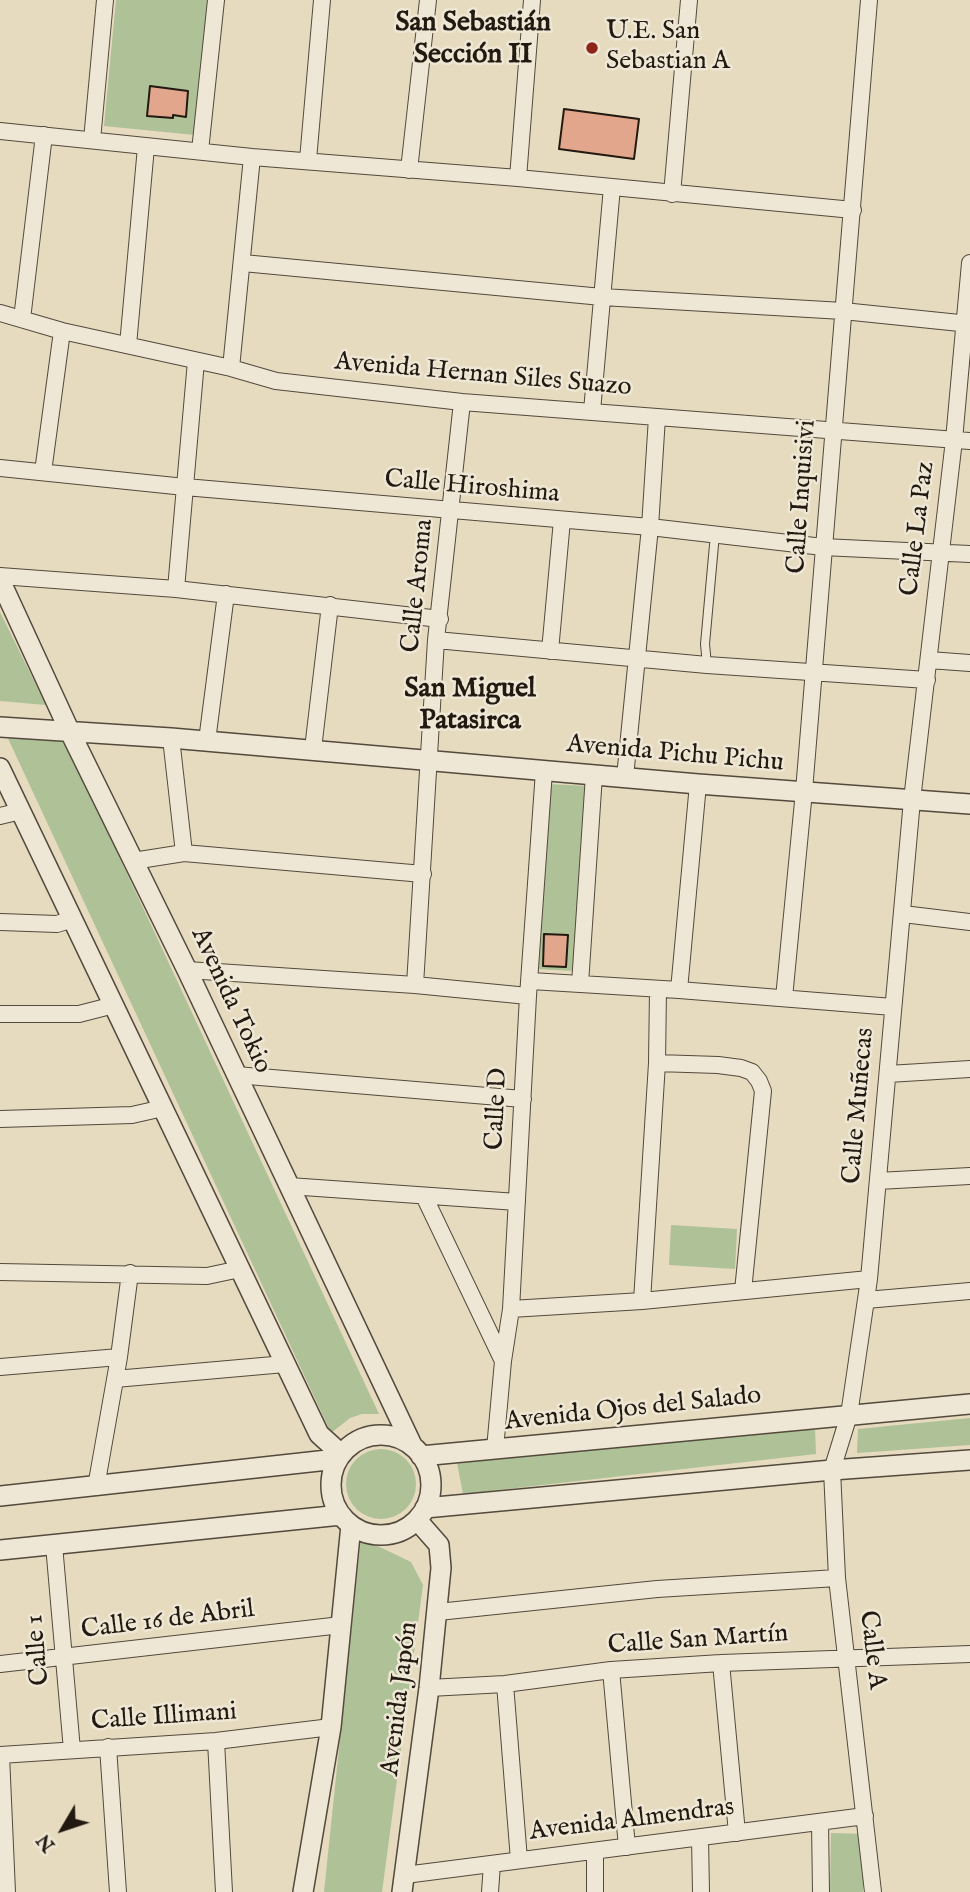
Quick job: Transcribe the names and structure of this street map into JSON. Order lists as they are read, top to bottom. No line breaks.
{"streets":{"street":["Avenida Hernan Siles Suazo","Calle Hiroshima","Calle Inquisivi","Calle La Paz","Calle Aroma","Avenida Pichu Pichu","Avenida Tokio","Calle Muñecas","Calle D","Avenida Ojos del Salado","Calle 16 de Abril","Calle San Martín","Calle 1","Calle A","Avenida Japón","Calle Illimani","Avenida Almendras"]},"crossings":[["Avenida Hernan Siles Suazo","Calle Inquisivi"],["Avenida Hernan Siles Suazo","Calle La Paz"],["Avenida Hernan Siles Suazo","Calle Aroma"],["Calle Hiroshima","Calle Inquisivi"],["Calle Hiroshima","Calle La Paz"],["Calle Hiroshima","Calle Aroma"],["Calle Inquisivi","Avenida Pichu Pichu"],["Calle La Paz","Avenida Pichu Pichu"],["Calle La Paz","Calle Muñecas"],["Calle Aroma","Avenida Pichu Pichu"],["Avenida Pichu Pichu","Avenida Tokio"],["Avenida Pichu Pichu","Calle Muñecas"],["Avenida Pichu Pichu","Calle D"],["Avenida Tokio","Avenida Ojos del Salado"],["Avenida Tokio","Avenida Japón"],["Calle Muñecas","Avenida Ojos del Salado"],["Calle Muñecas","Calle A"],["Calle D","Avenida Ojos del Salado"],["Avenida Ojos del Salado","Calle A"],["Avenida Ojos del Salado","Avenida Japón"],["Calle 16 de Abril","Calle 1"],["Calle San Martín","Calle A"],["Calle San Martín","Avenida Japón"],["Calle 1","Calle Illimani"],["Calle A","Avenida Almendras"],["Avenida Japón","Avenida Almendras"]],"districts":["San Sebastián Sección II","San Miguel Patasirca"],"places":["U.E. San Sebastian A"],"north":"bottom left"}
